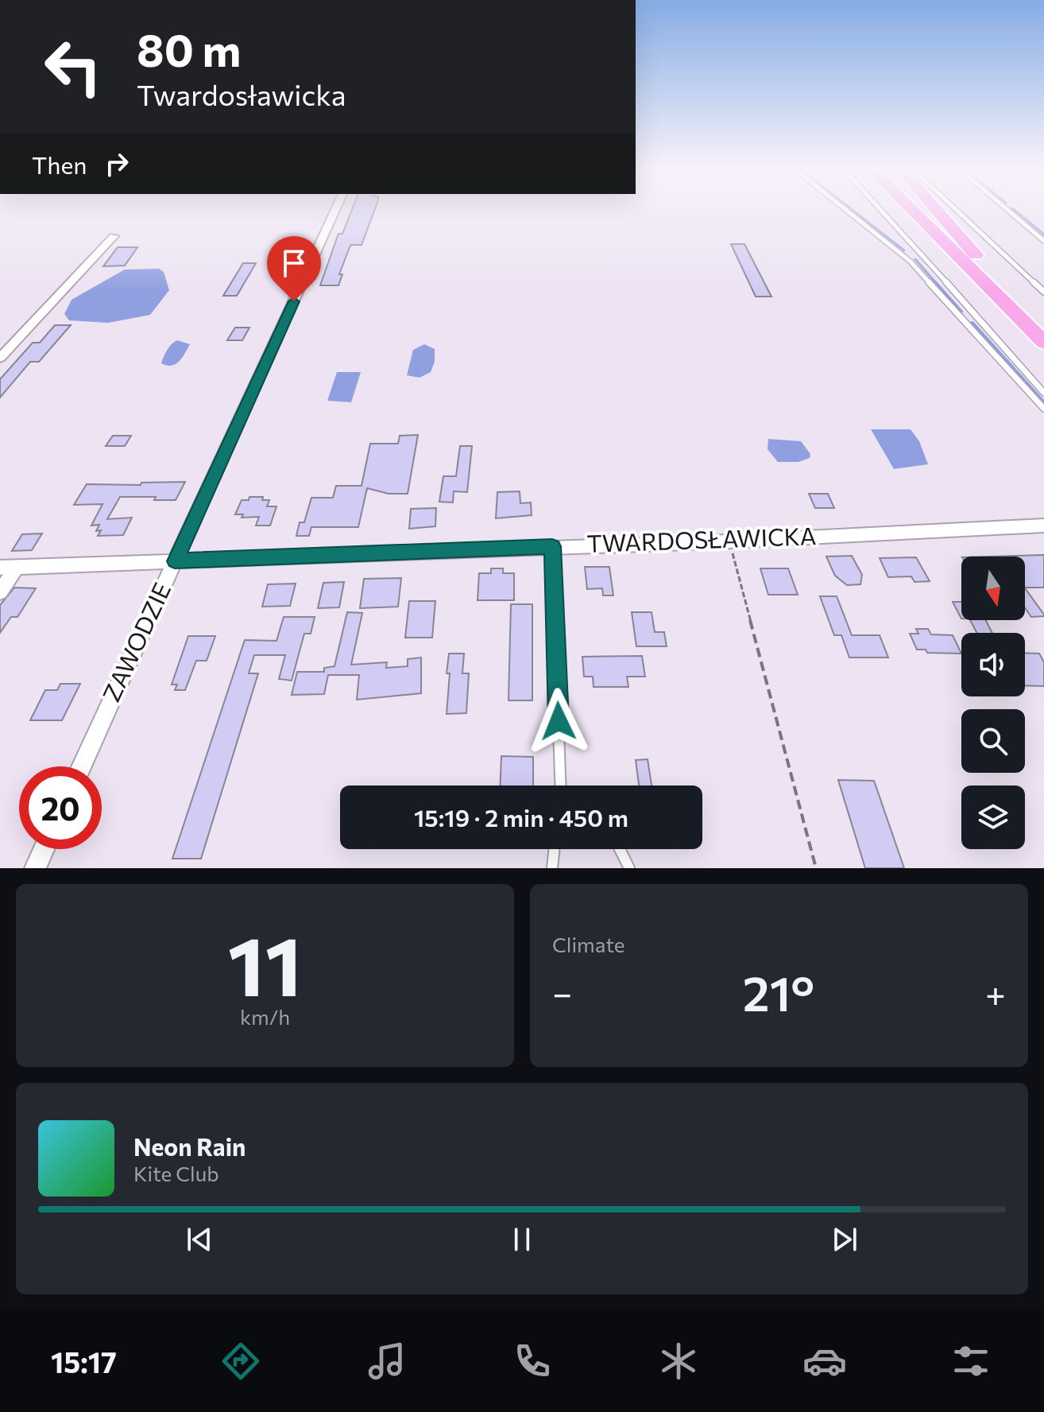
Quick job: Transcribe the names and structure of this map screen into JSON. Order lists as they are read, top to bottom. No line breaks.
{"streets":{"street":["TWARDOSŁAWICKA","ZAWODZIE"]},"crossings":[["TWARDOSŁAWICKA","ZAWODZIE"]],"north":"bottom","page":{"turn":["80 m","Twardosławicka"],"then":"Then","limit":"20","trip":"15:19 · 2 min · 450 m","tile":[["11","km/h"],"Climate"],"heat":["−","21°","+"],"song":["Neon Rain","Kite Club"],"tabs":"15:17"}}
